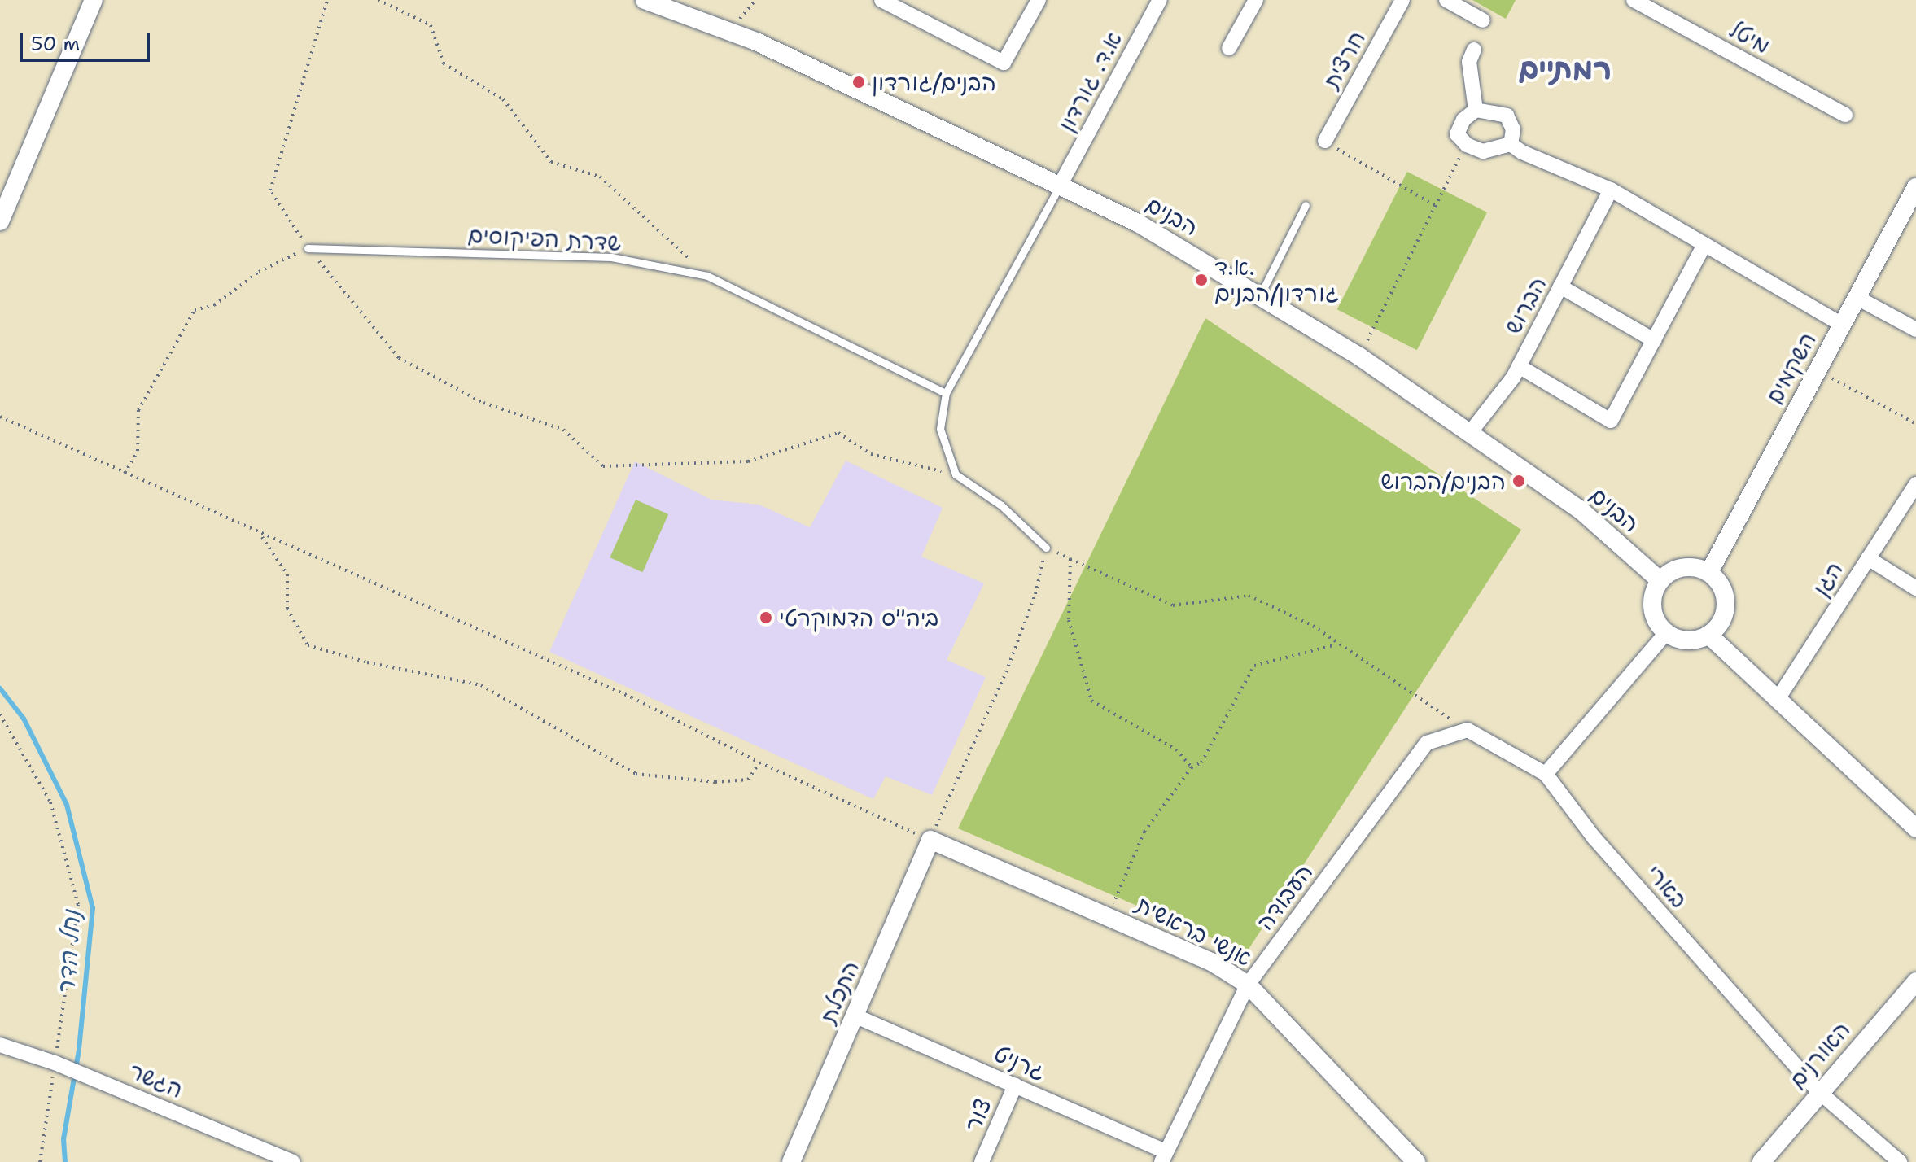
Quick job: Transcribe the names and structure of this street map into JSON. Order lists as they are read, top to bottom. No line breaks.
{"streets":{"street":["מיטל","חרצית","א.ד. גורדון","הבנים","הברוש","השקמים","הגן","בארי","העבודה","אנשי בראשית","התכלת","האורנים","גרניט","הגשר","צור"],"lane":["שדרת הפיקוסים"]},"crossings":[["א.ד. גורדון","הבנים"],["הבנים","הברוש"],["הבנים","השקמים"],["בארי","העבודה"],["בארי","האורנים"],["העבודה","אנשי בראשית"],["העבודה","גרניט"],["אנשי בראשית","התכלת"],["התכלת","גרניט"],["גרניט","צור"]],"districts":["רמתיים"],"water":["נחל הדר"],"places":["הבנים/גורדון","א.ד. גורדון/הבנים","הבנים/הברוש","ביה\"ס הדמוקרטי"],"scale_bar":"50 m"}
